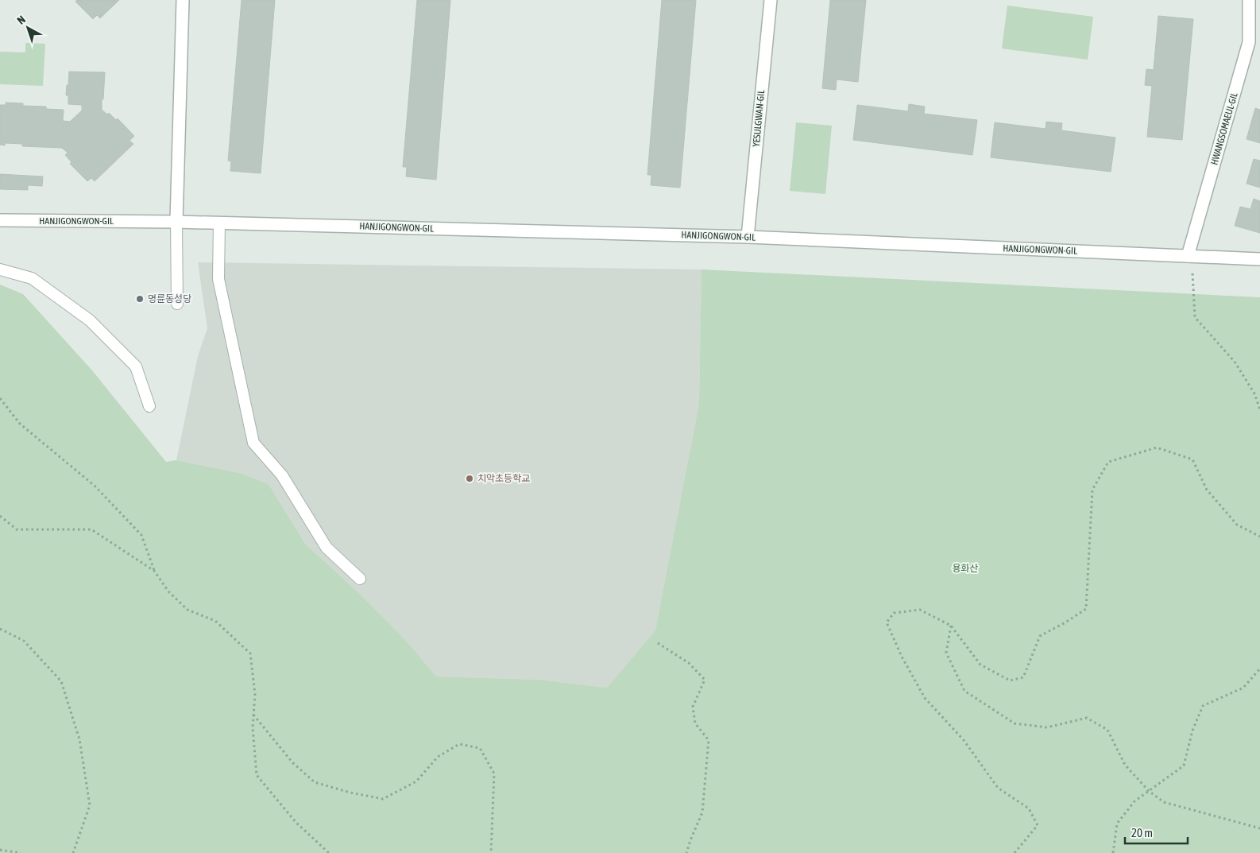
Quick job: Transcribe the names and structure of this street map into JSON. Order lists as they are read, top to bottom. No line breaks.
{"streets":{"street":["YESULGWAN-GIL","HWANGSOMAEUL-GIL","HANJIGONGWON-GIL"]},"crossings":[["YESULGWAN-GIL","HANJIGONGWON-GIL"],["HWANGSOMAEUL-GIL","HANJIGONGWON-GIL"]],"parks":["용화산"],"places":["명륜동성당","치악초등학교"],"scale_bar":"20 m","north":"top left"}
